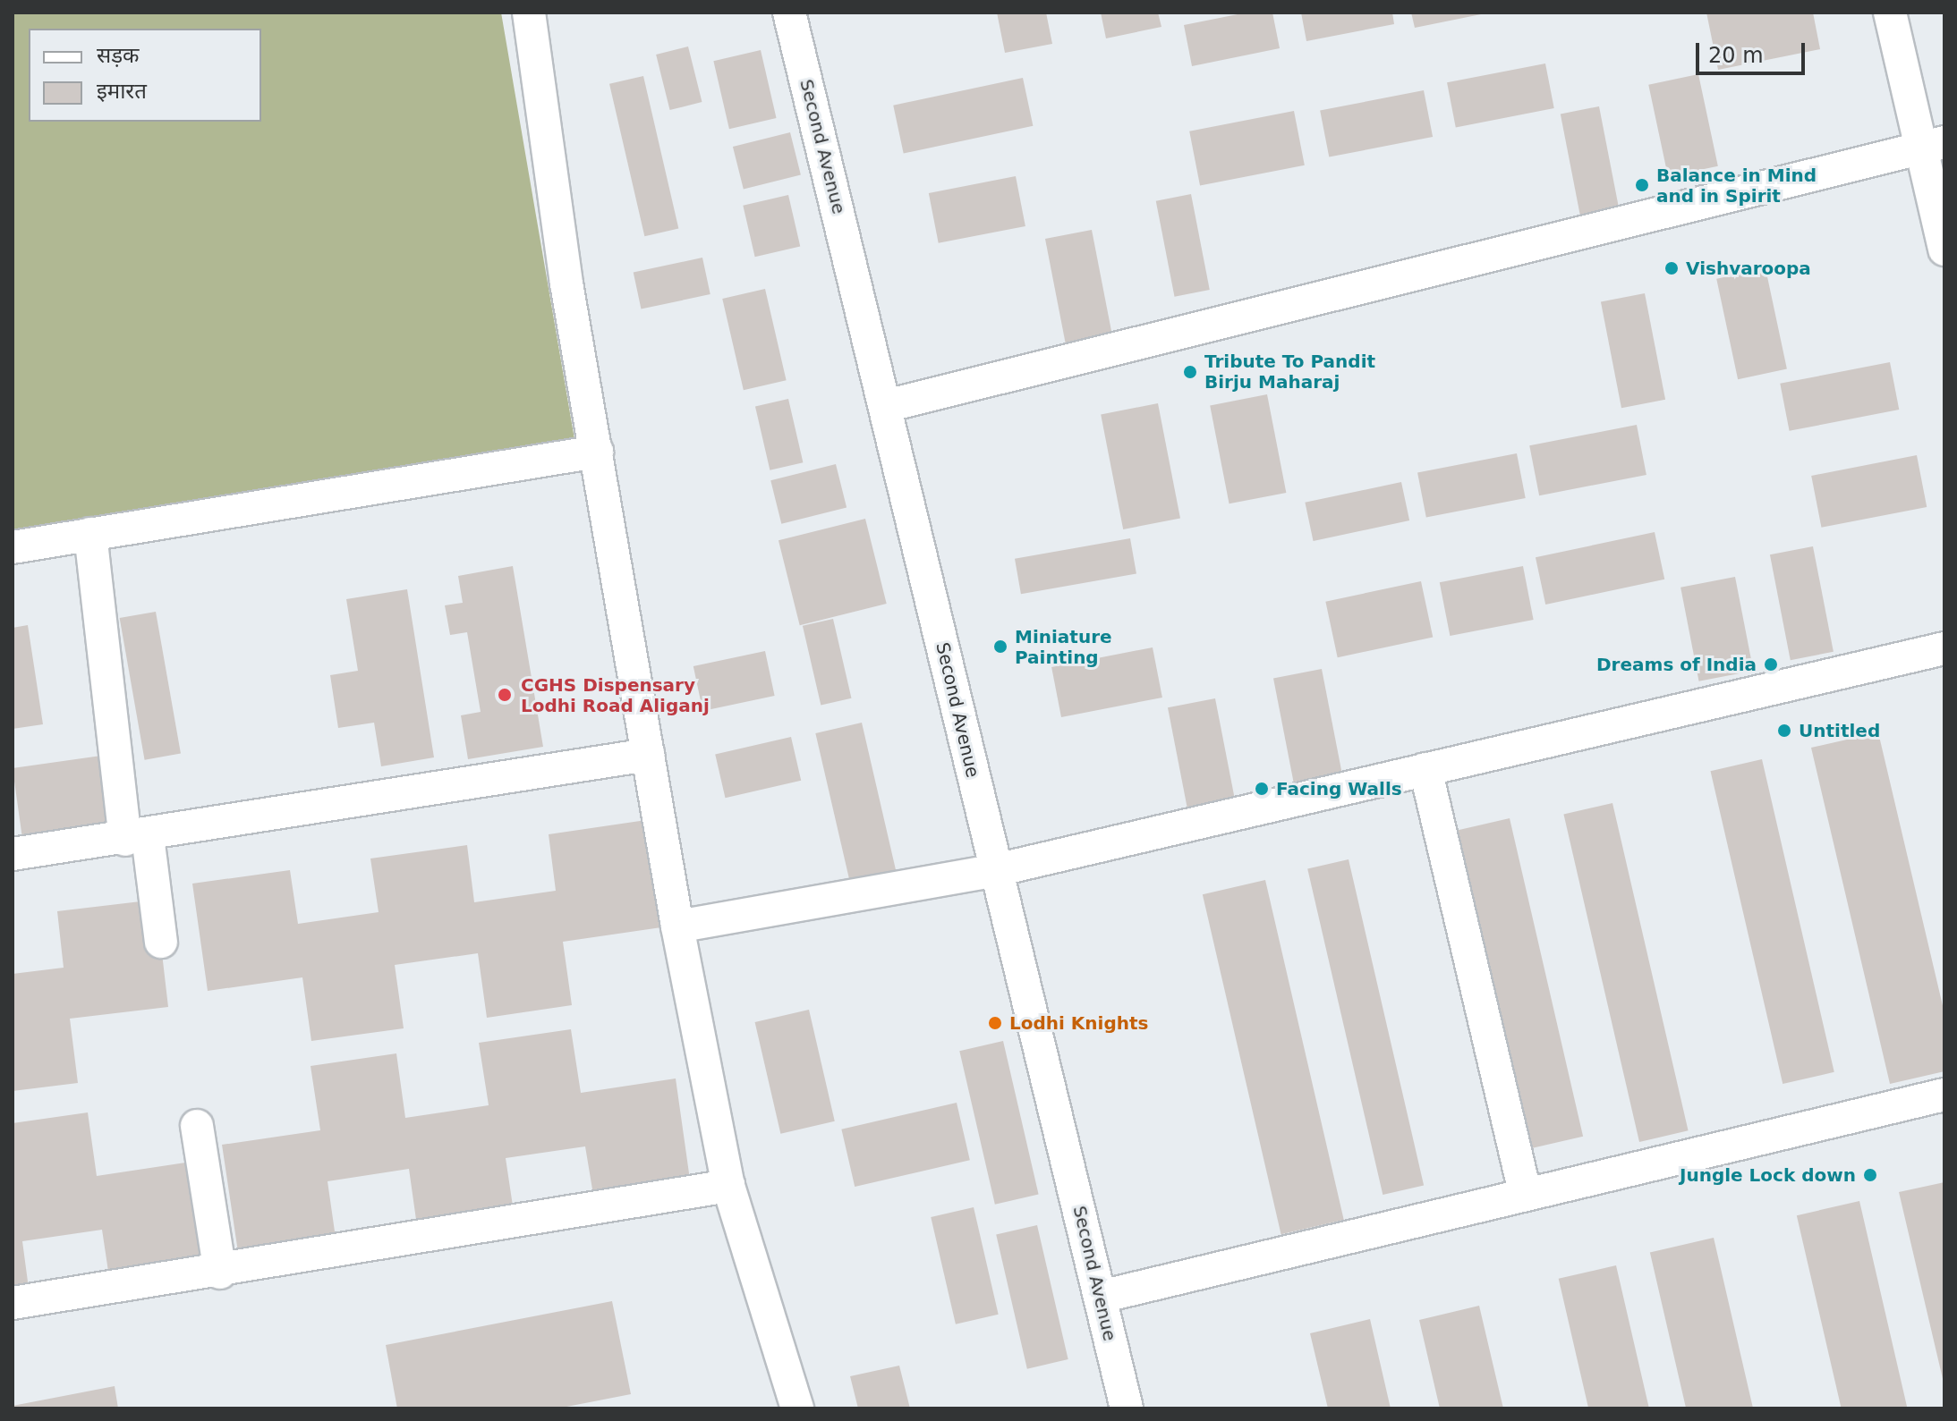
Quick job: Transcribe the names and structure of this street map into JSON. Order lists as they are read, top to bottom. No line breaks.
{"streets":{"street":["Second Avenue"]},"places":["Balance in Mind and in Spirit","Vishvaroopa","Tribute To Pandit Birju Maharaj","Miniature Painting","Dreams of India","CGHS Dispensary Lodhi Road Aliganj","Untitled","Facing Walls","Lodhi Knights","Jungle Lock down"],"legend":["सड़क","इमारत"],"scale_bar":"20 m"}
